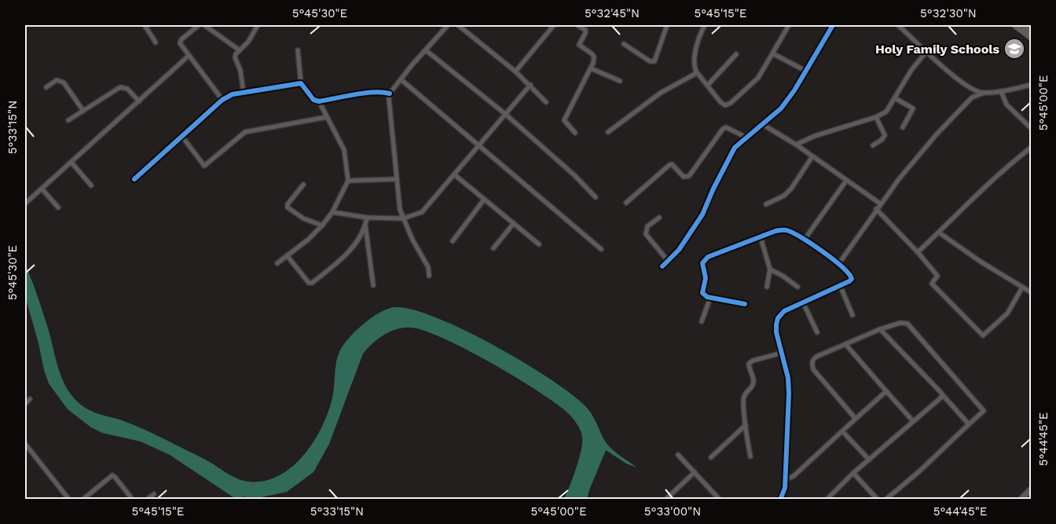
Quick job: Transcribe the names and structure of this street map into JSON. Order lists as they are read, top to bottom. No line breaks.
{"places":{"school or university":["Holy Family Schools"]},"coordinates":["5°45'30\"E","5°32'45\"N","5°45'15\"E","5°32'30\"N","5°45'00\"E","5°33'15\"N","5°44'45\"E","5°33'00\"N"]}
